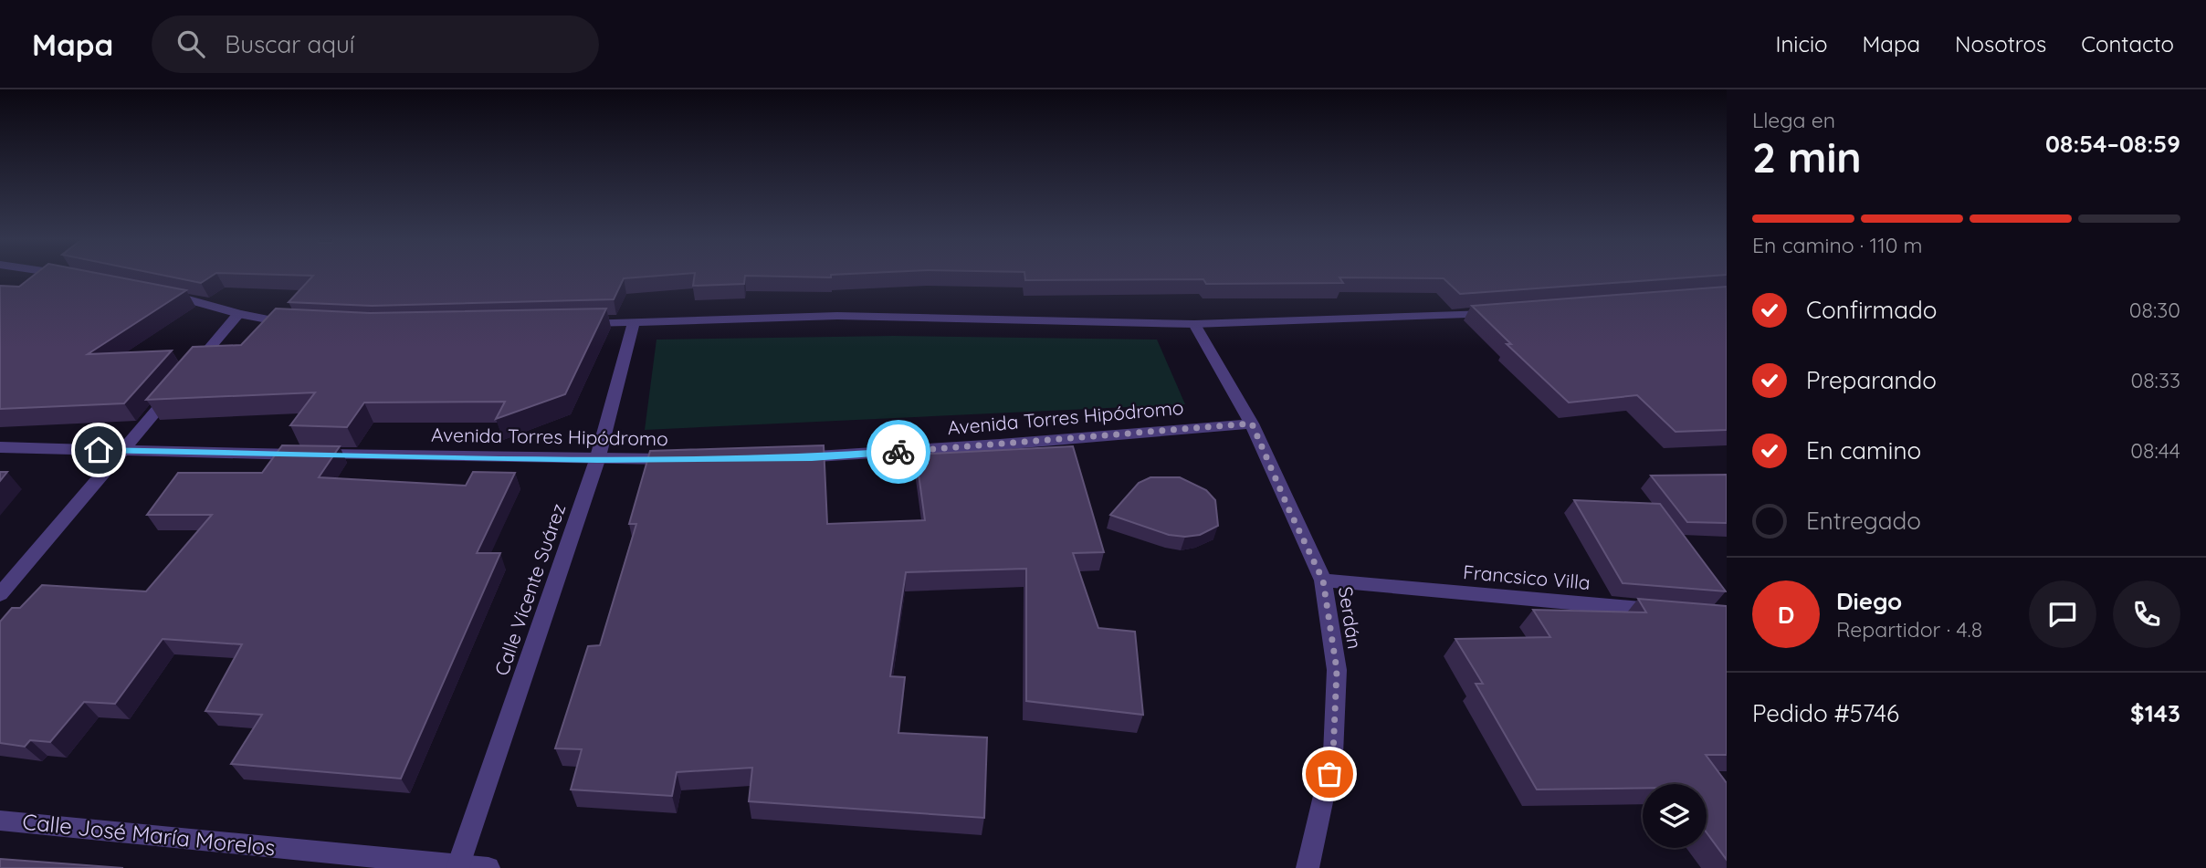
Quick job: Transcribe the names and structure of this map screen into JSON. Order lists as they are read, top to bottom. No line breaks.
{"streets":{"street":["Avenida Torres Hipódromo","Francsico Villa","Calle Vicente Suárez","Serdán","Calle José María Morelos"]},"crossings":[["Avenida Torres Hipódromo","Calle Vicente Suárez"],["Avenida Torres Hipódromo","Serdán"],["Francsico Villa","Serdán"],["Calle Vicente Suárez","Calle José María Morelos"]],"page":{"header":"Mapa","search":"Buscar aquí","nav":["Inicio","Mapa","Nosotros","Contacto"],"heading":["2 min","Llega en","08:54–08:59"],"panel":["Diego","Repartidor · 4.8","Pedido #5746","$143"],"bar":"En camino · 110 m","list":[["Confirmado","08:30"],["Preparando","08:33"],["En camino","08:44"],"Entregado"],"round":"D"}}
